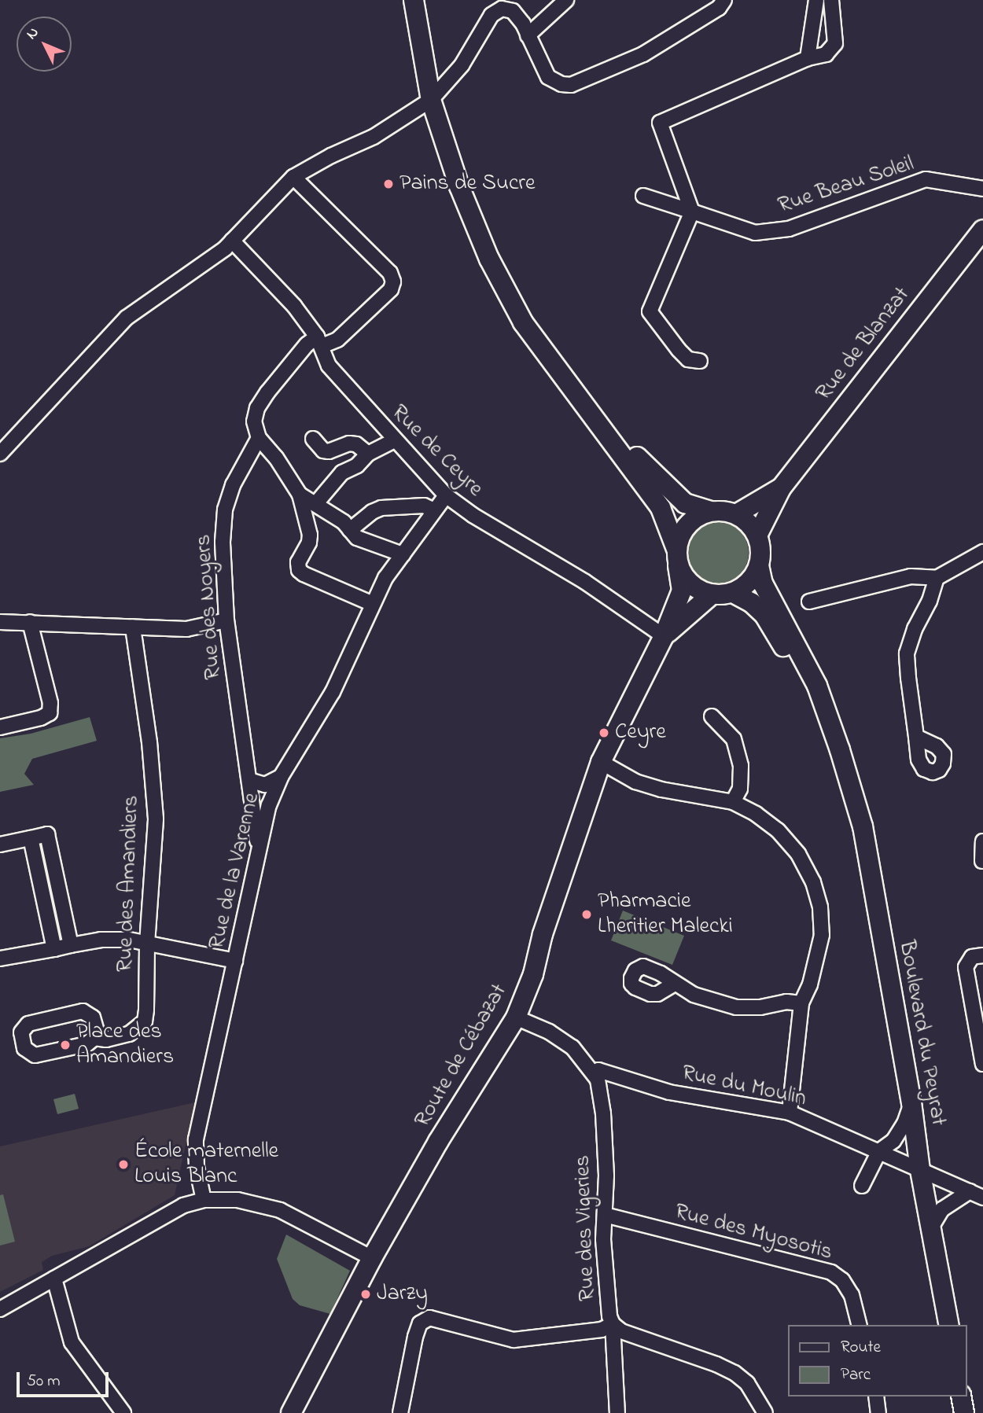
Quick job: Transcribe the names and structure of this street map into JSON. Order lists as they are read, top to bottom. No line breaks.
{"streets":{"main road":["Rue de Blanzat","Boulevard du Peyrat","Route de Cébazat"],"street":["Rue Beau Soleil","Rue de Ceyre","Rue des Noyers","Rue de la Varenne","Rue des Amandiers","Rue du Moulin","Rue des Vigeries","Rue des Myosotis"]},"crossings":[["Rue de Blanzat","Route de Cébazat"],["Rue de Ceyre","Rue de la Varenne"],["Rue de Ceyre","Route de Cébazat"],["Rue des Noyers","Rue de la Varenne"],["Boulevard du Peyrat","Rue du Moulin"],["Rue du Moulin","Rue des Vigeries"],["Rue des Vigeries","Rue des Myosotis"]],"places":["Pains de Sucre","Ceyre","Pharmacie Lheritier Malecki","Place des Amandiers","École maternelle Louis Blanc","Jarzy"],"legend":["Route","Parc"],"scale_bar":"50 m","north":"top left"}
